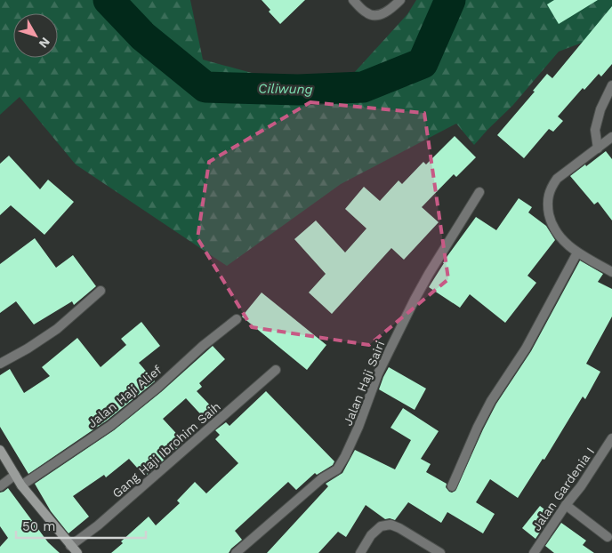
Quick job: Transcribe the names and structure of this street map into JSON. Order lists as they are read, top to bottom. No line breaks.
{"streets":{"street":["Jalan Haji Sairi","Jalan Haji Alief","Gang Haji Ibrohim Saih","Jalan Gardenia I"]},"water":["Ciliwung"],"scale_bar":"50 m","north":"bottom right"}
